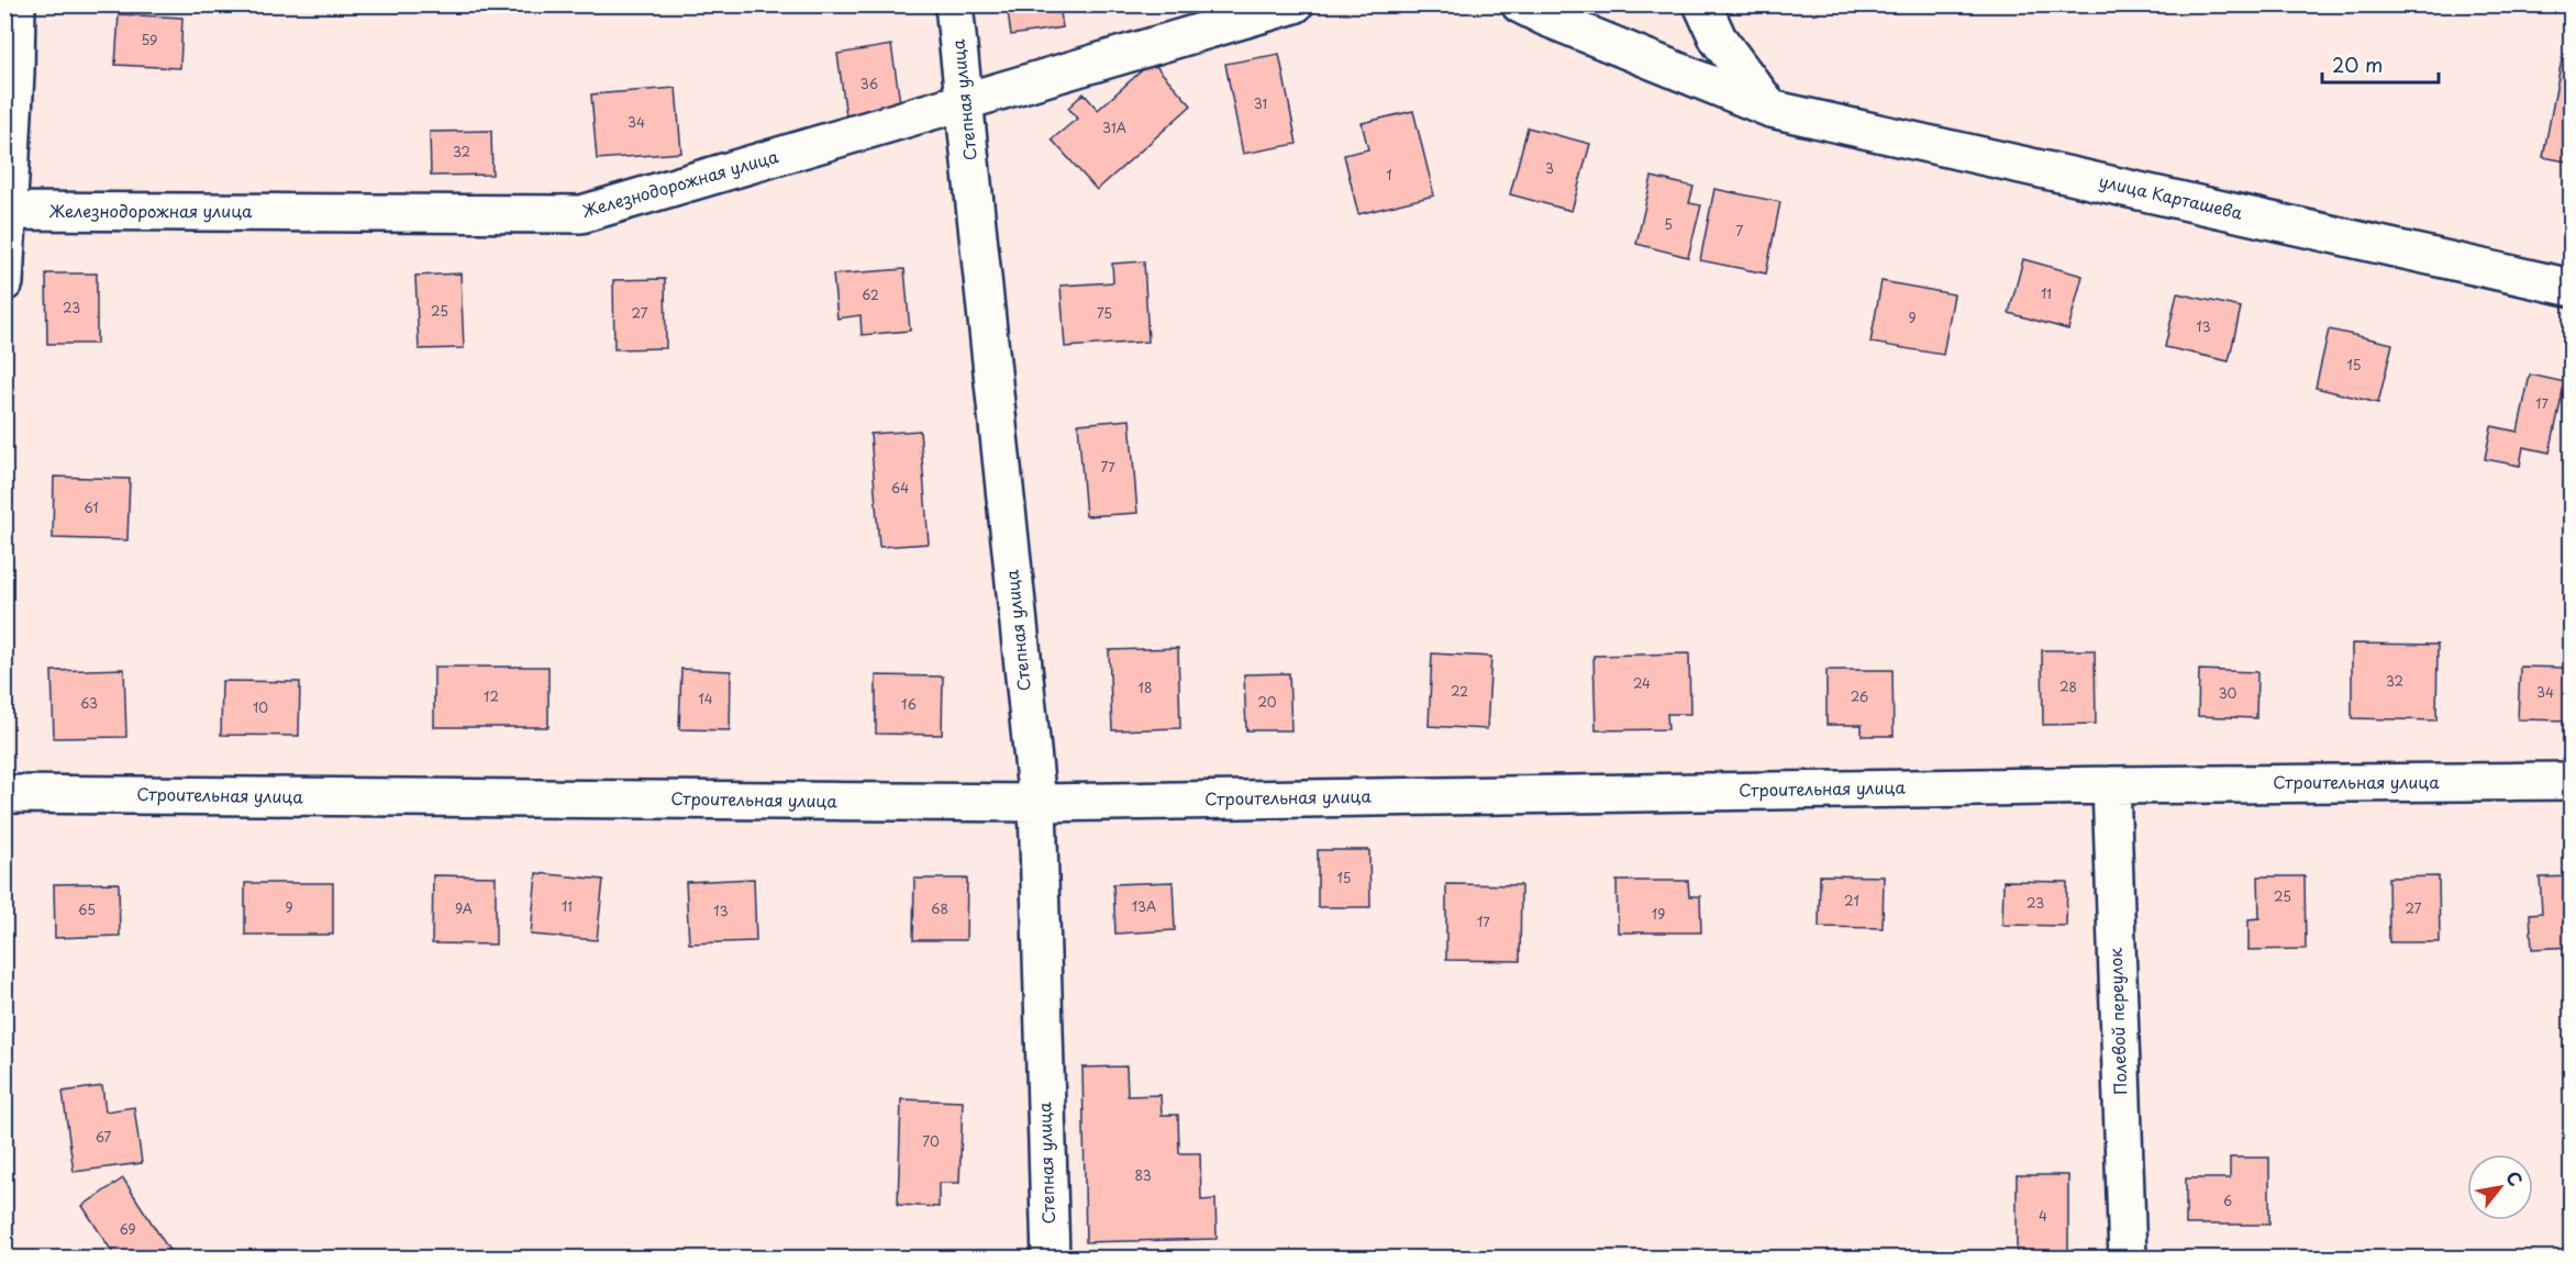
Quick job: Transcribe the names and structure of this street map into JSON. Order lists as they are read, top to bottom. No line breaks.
{"streets":{"street":["Степная улица","Железнодорожная улица","улица Карташева","Строительная улица","Полевой переулок"]},"crossings":[["Степная улица","Железнодорожная улица"],["Степная улица","Строительная улица"],["Строительная улица","Полевой переулок"]],"house_numbers":["59","36","31","34","31А","32","3","1","5","7","11","62","23","25","27","75","9","13","15","17","77","64","61","32","24","28","18","22","34","30","12","26","14","20","63","16","10","15","25","21","23","11","13А","9","9А","68","27","65","13","19","17","67","70","83","6","4","69"],"scale_bar":"20 m","north":"top right"}
